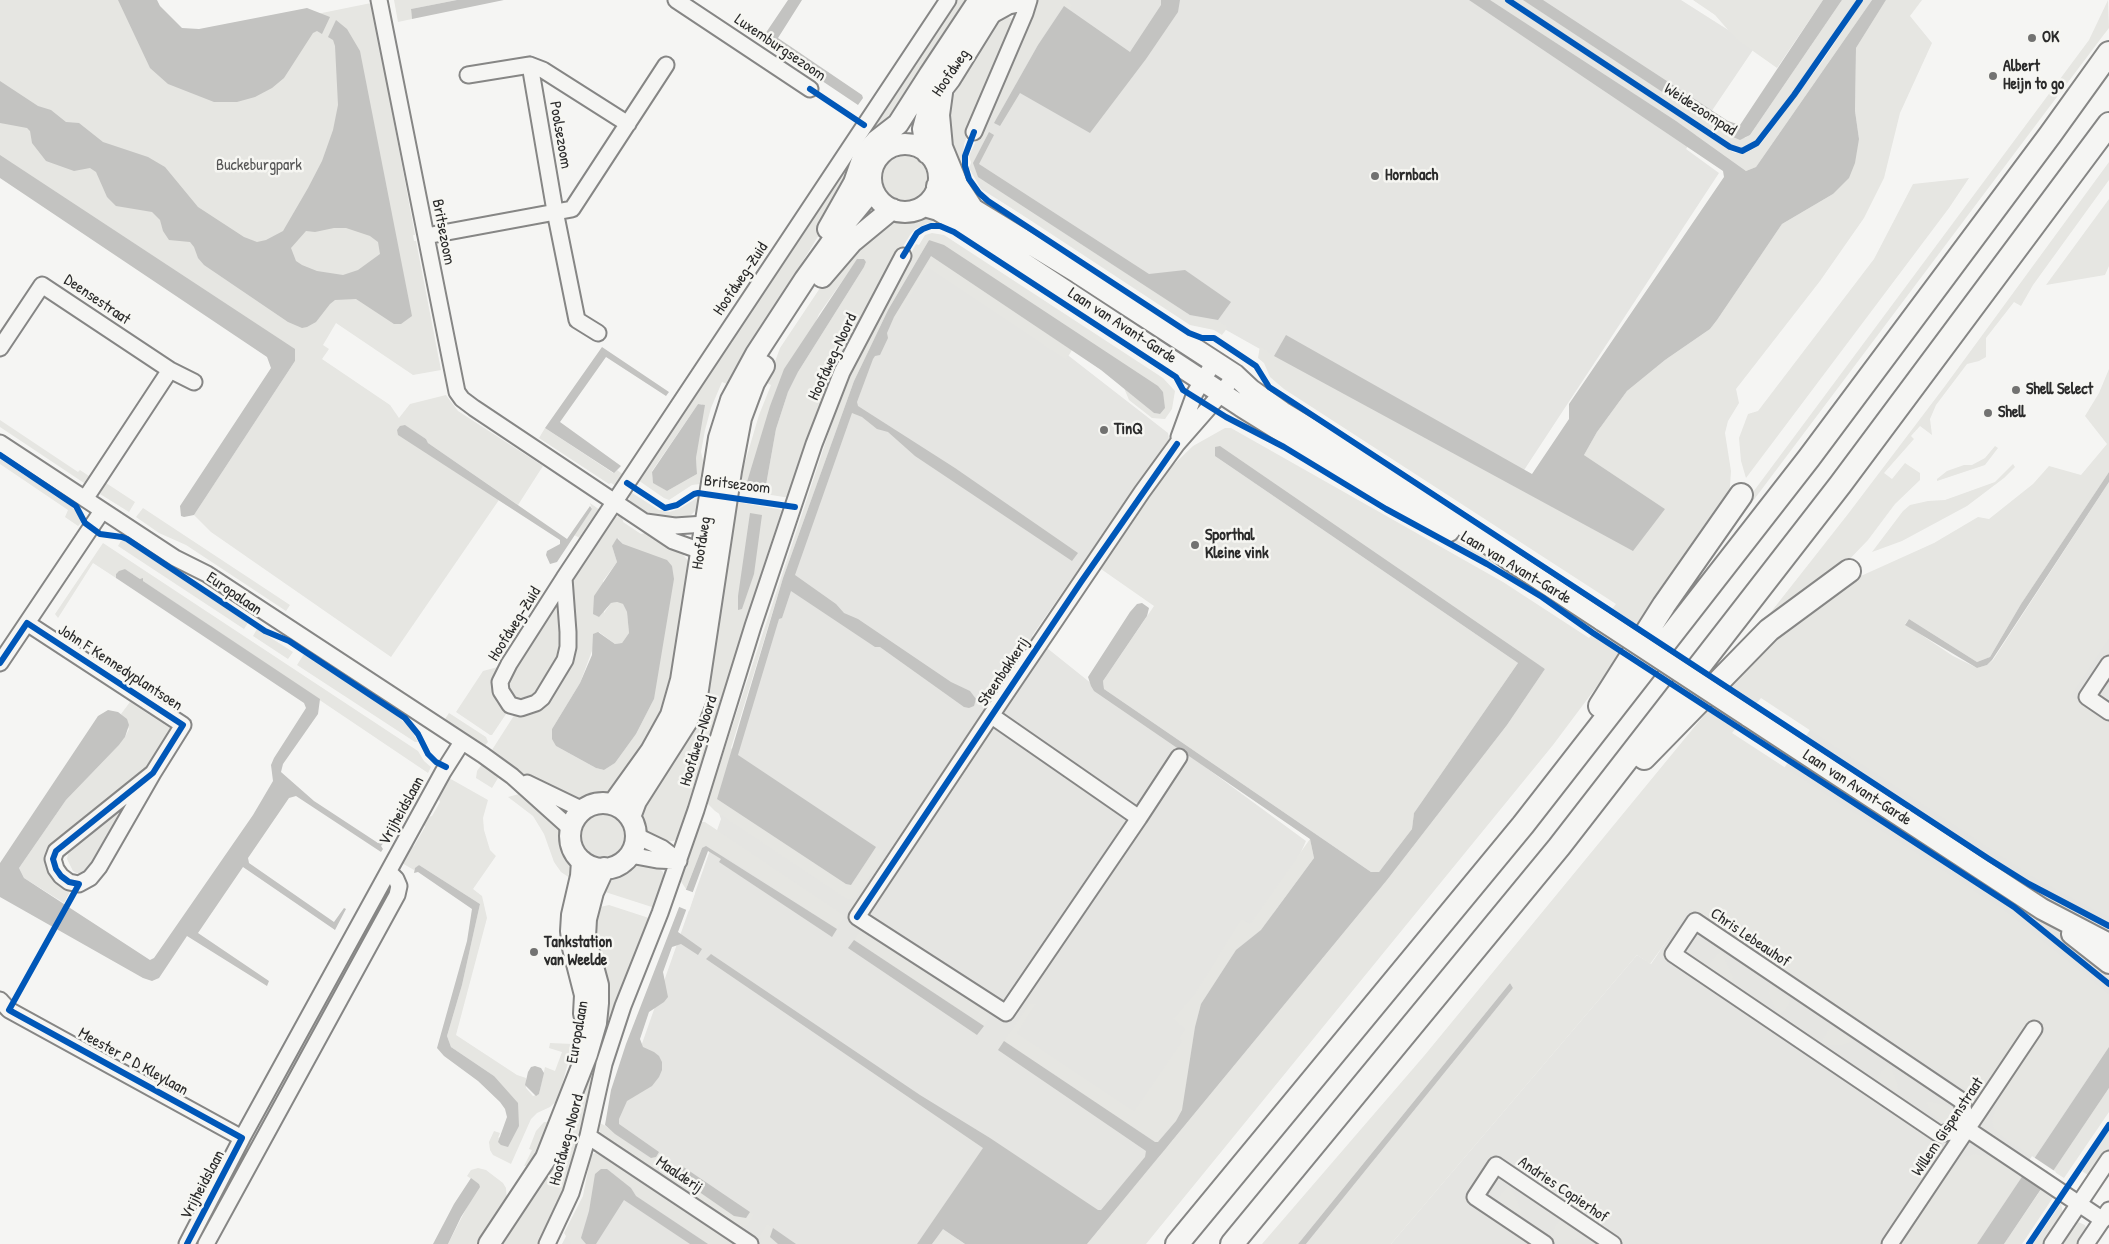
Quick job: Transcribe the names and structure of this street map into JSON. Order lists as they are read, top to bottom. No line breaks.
{"streets":{"main road":["Hoofdweg","Laan van Avant-Garde","Europalaan"],"street":["Luxemburgsezoom","Poolsezoom","Britsezoom","Hoofdweg-Zuid","Deensestraat","Hoofdweg-Noord","John F Kennedyplantsoen","Steenbakkerij","Vrijheidslaan","Chris Lebeauhof","Meester P D Kleylaan","Willem Gispenstraat","Maalderij","Andries Copierhof"],"cycle path":["Weidezoompad"]},"crossings":[["Hoofdweg","Britsezoom"],["Hoofdweg","Laan van Avant-Garde"],["Hoofdweg","Europalaan"],["Poolsezoom","Britsezoom"],["Britsezoom","Hoofdweg-Zuid"],["Laan van Avant-Garde","Steenbakkerij"],["Hoofdweg-Noord","Maalderij"],["Europalaan","Vrijheidslaan"],["Vrijheidslaan","Meester P D Kleylaan"],["Chris Lebeauhof","Willem Gispenstraat"]],"parks":["Buckeburgpark"],"places":["OK","Albert Heijn to go","Hornbach","Shell Select","Shell","TinQ","Sporthal Kleine vink","Tankstation van Weelde"]}
